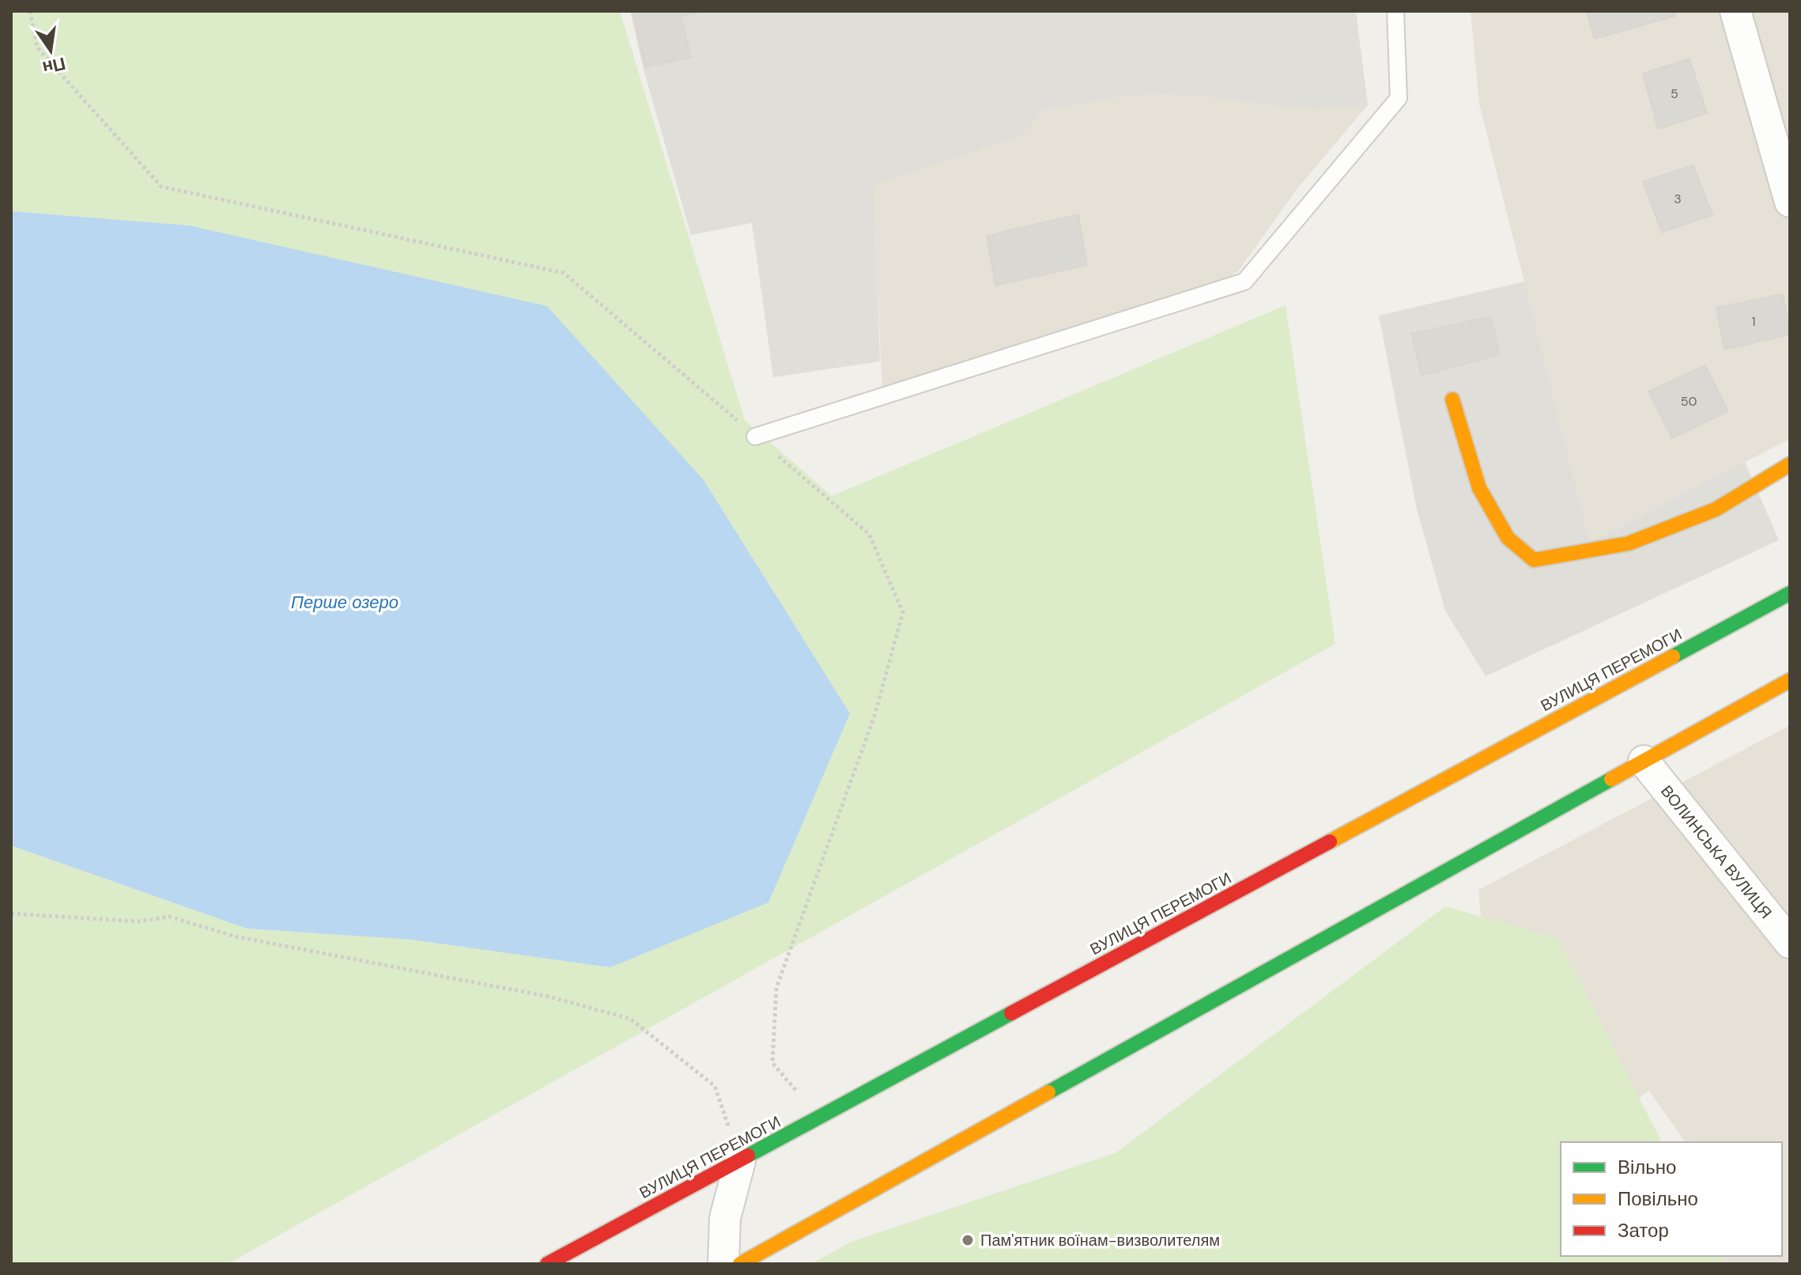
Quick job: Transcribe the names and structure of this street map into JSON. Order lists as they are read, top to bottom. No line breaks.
{"streets":{"street":["ВУЛИЦЯ ПЕРЕМОГИ","ВОЛИНСЬКА ВУЛИЦЯ"]},"water":["Перше озеро"],"places":["Пам'ятник воїнам-визволителям"],"house_numbers":["5","3","1","50"],"legend":["Вільно","Повільно","Затор"],"north":"bottom"}
